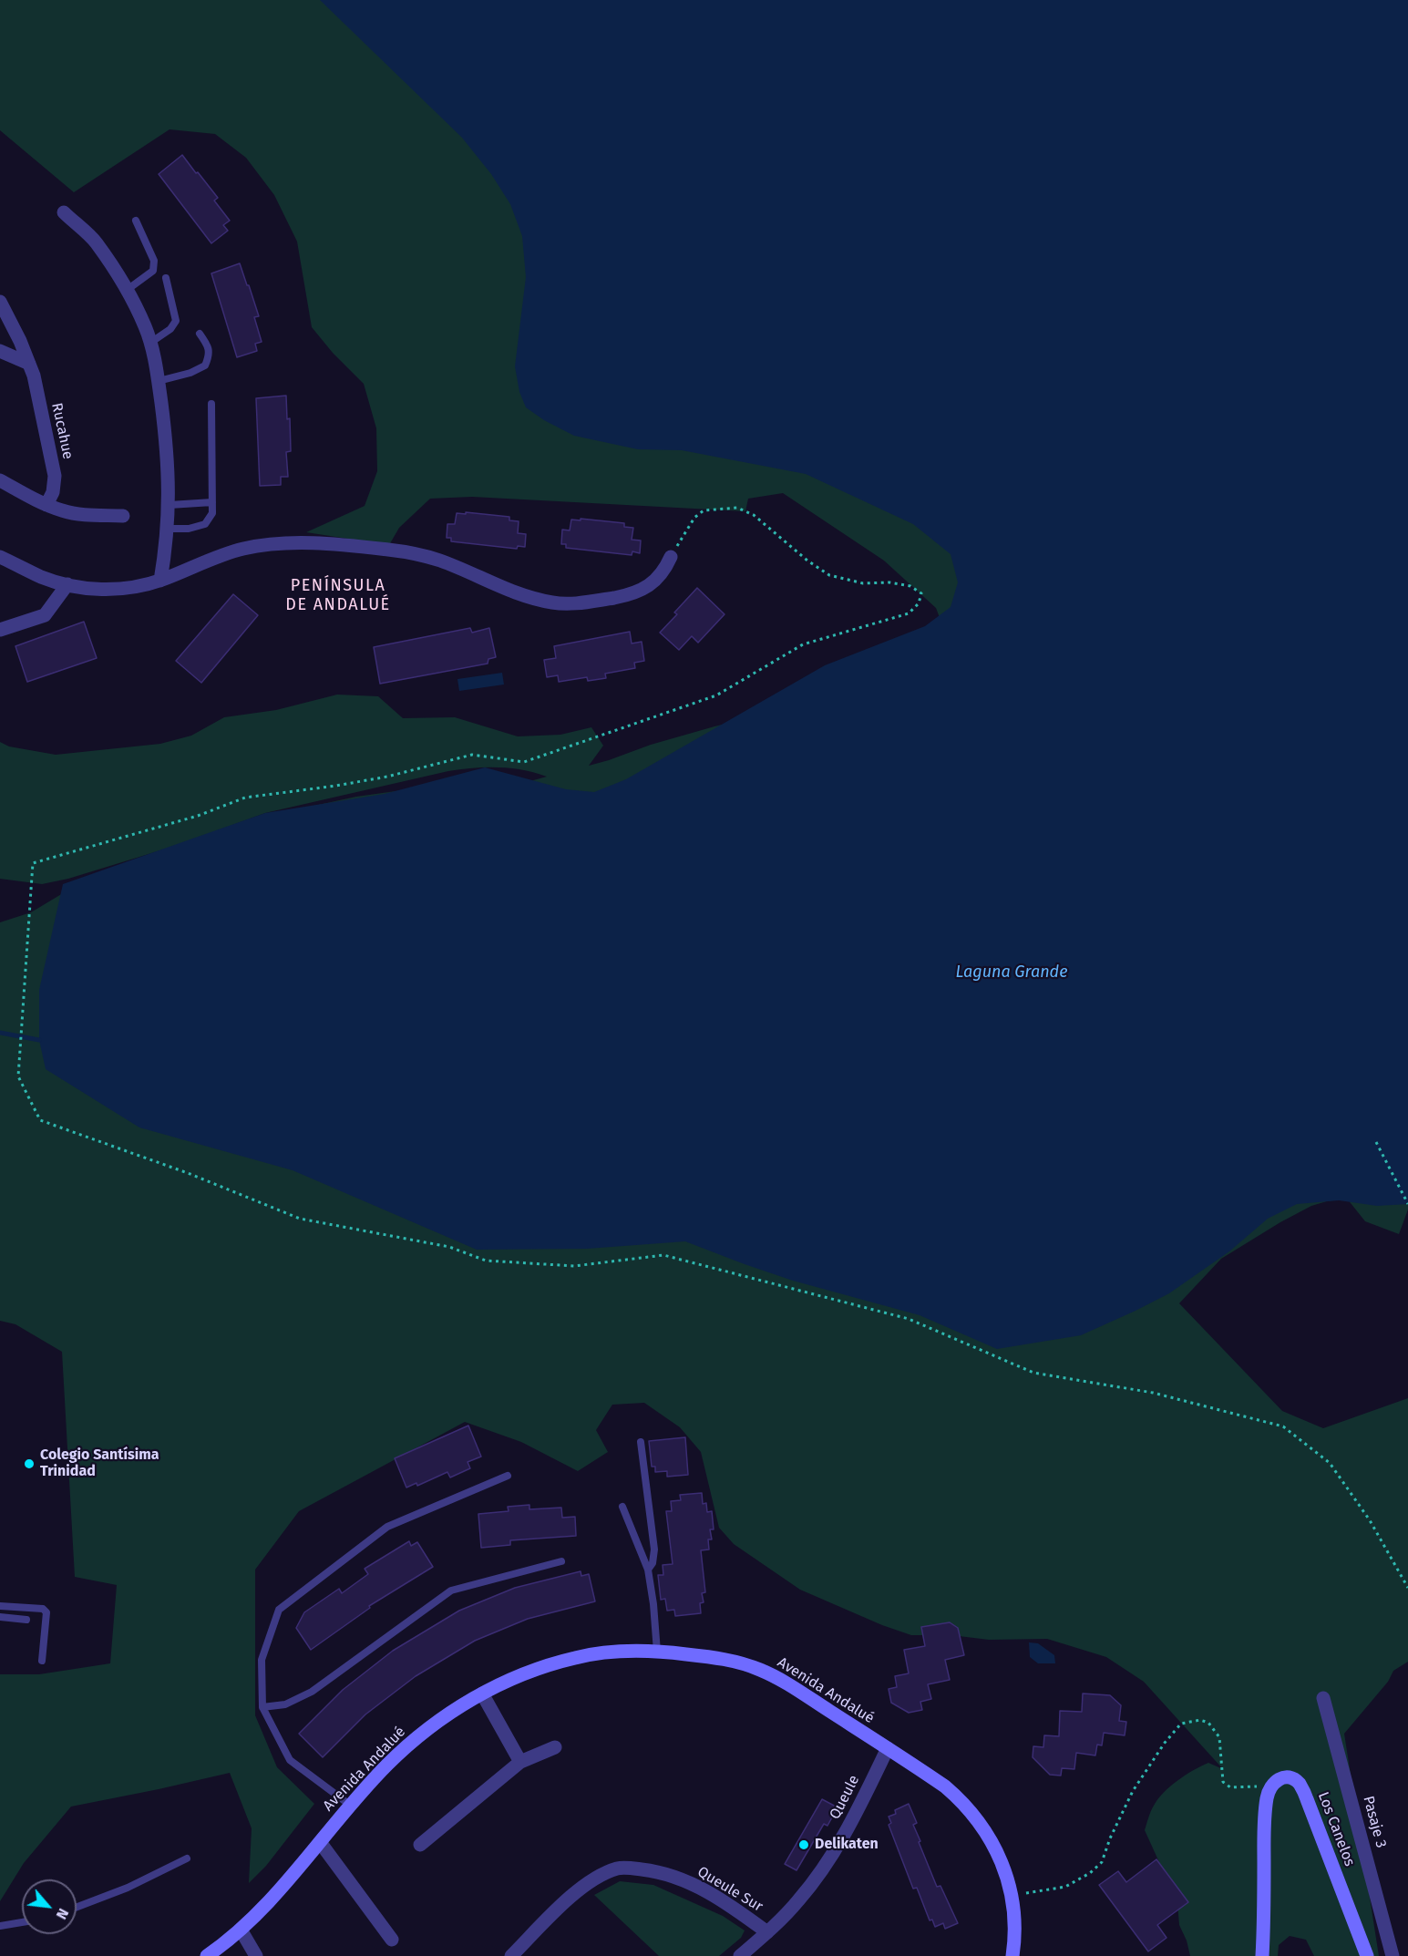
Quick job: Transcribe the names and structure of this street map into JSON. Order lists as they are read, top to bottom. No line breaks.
{"streets":{"street":["Rucahue","Avenida Andalué","Queule","Pasaje 3","Los Canelos","Queule Sur"]},"crossings":[["Avenida Andalué","Queule"],["Queule","Queule Sur"]],"districts":["PENÍNSULA DE ANDALUÉ"],"water":["Laguna Grande"],"places":["Colegio Santísima Trinidad","Delikaten"],"north":"bottom right"}
